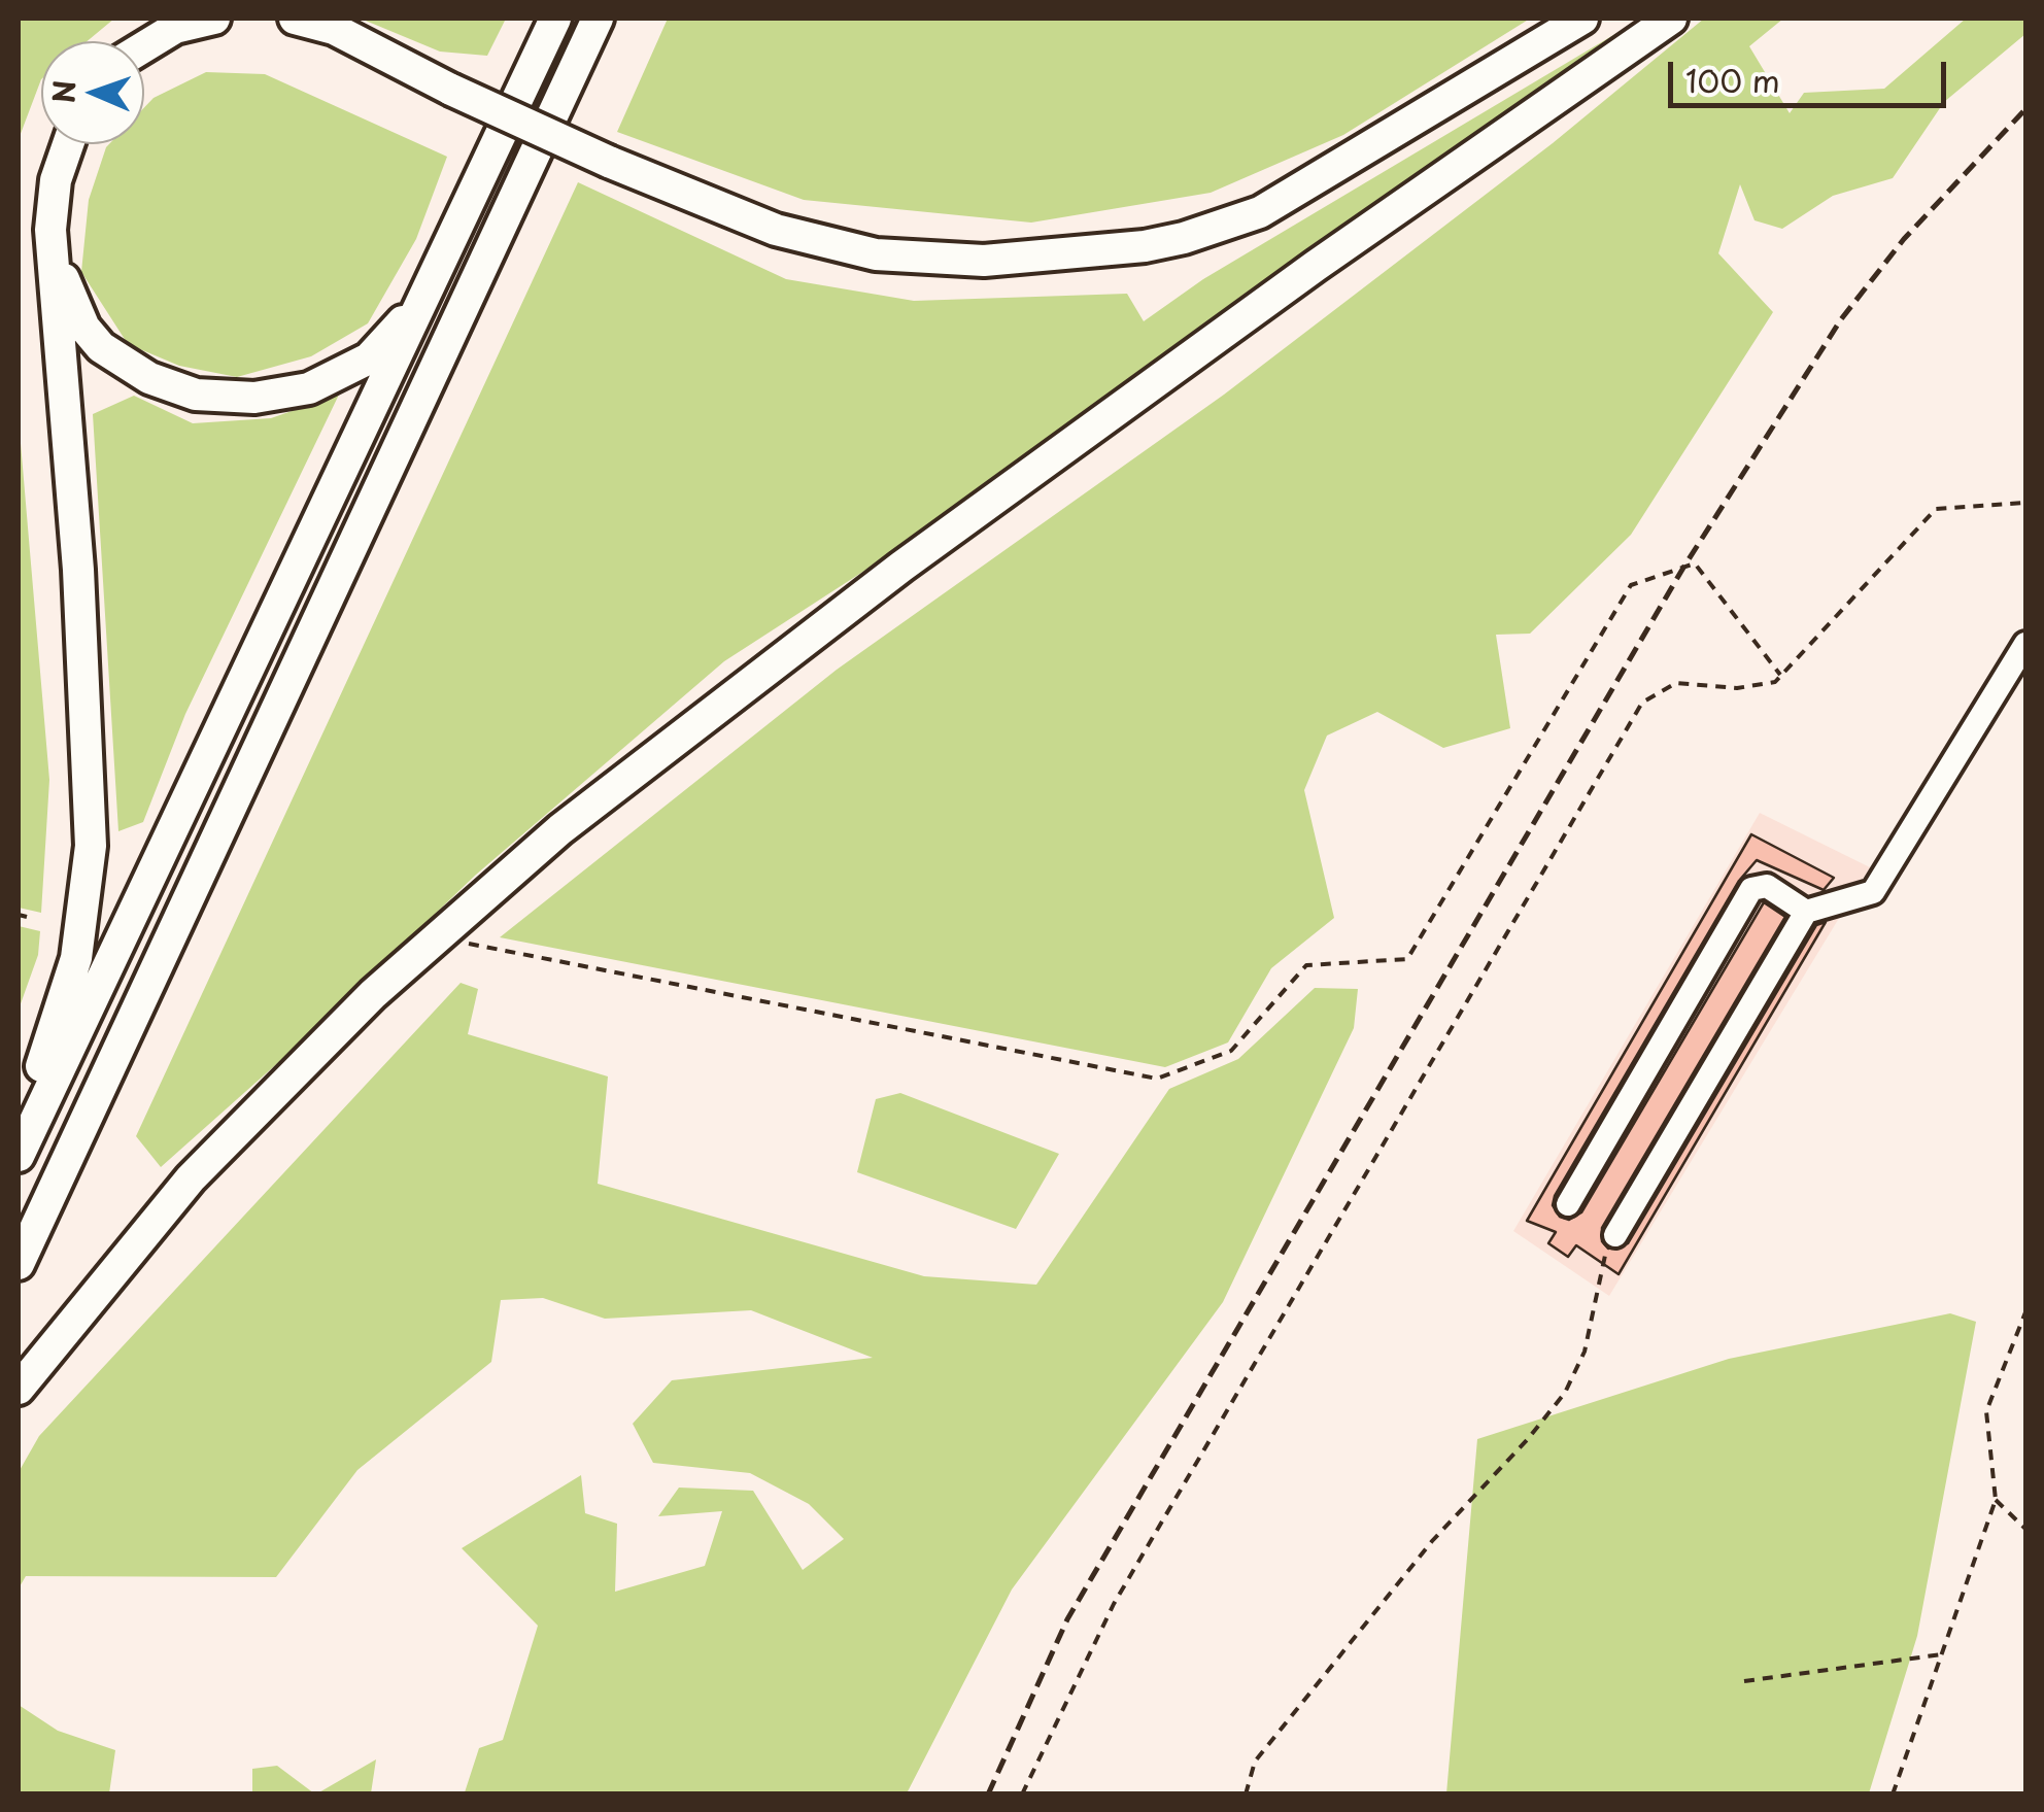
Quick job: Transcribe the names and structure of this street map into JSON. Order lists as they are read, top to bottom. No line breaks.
{"scale_bar":"100 m","north":"left"}
